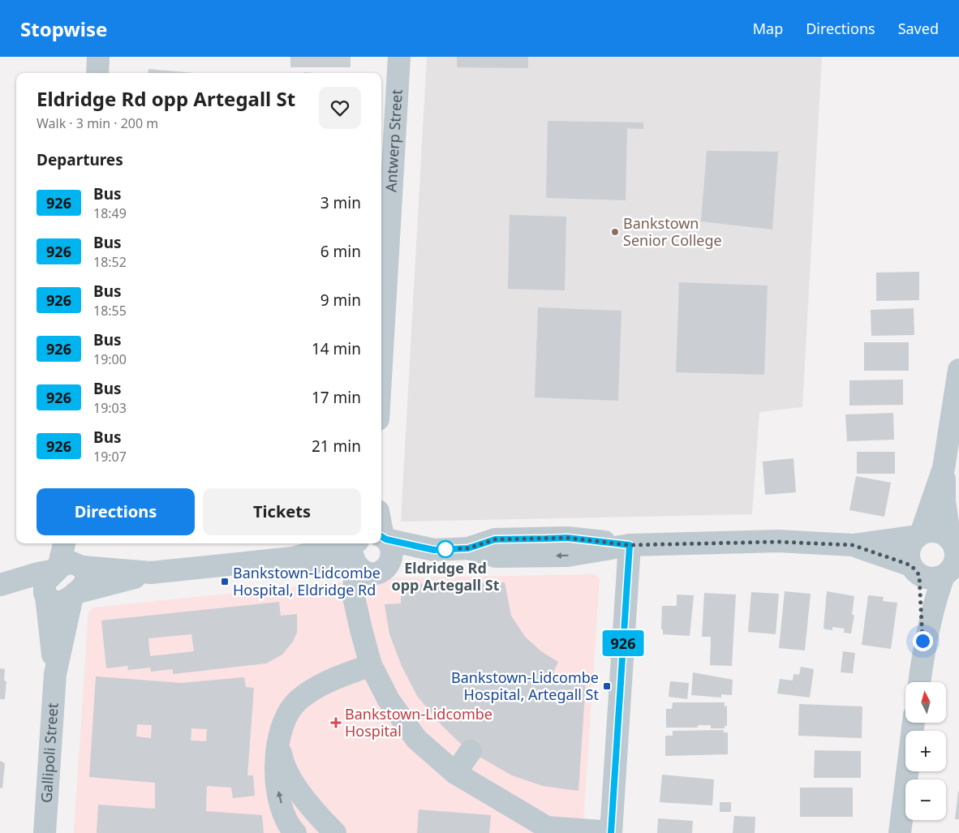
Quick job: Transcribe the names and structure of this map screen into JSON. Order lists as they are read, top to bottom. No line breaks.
{"streets":{"street":["Antwerp Street","Gallipoli Street"]},"places":{"other":["Bankstown Senior College","Eldridge Rd opp Artegall St"],"transit":["Bankstown-Lidcombe Hospital, Eldridge Rd","Bankstown-Lidcombe Hospital, Artegall St"],"health":["Bankstown-Lidcombe Hospital"]},"lines":["bus line 926"],"north":"top","page":{"header":"Stopwise","nav":["Map","Directions","Saved"],"on_map":"926","heading":[["Eldridge Rd opp Artegall St","Walk · 3 min · 200 m"],"Departures"],"list":[{"mark":"926","name":"Bus","note":"18:49","value":"3 min"},{"mark":"926","name":"Bus","note":"18:52","value":"6 min"},{"mark":"926","name":"Bus","note":"18:55","value":"9 min"},{"mark":"926","name":"Bus","note":"19:00","value":"14 min"},{"mark":"926","name":"Bus","note":"19:03","value":"17 min"},{"mark":"926","name":"Bus","note":"19:07","value":"21 min"}],"buttons":["Directions","Tickets"],"map_buttons":["+","−"]}}
